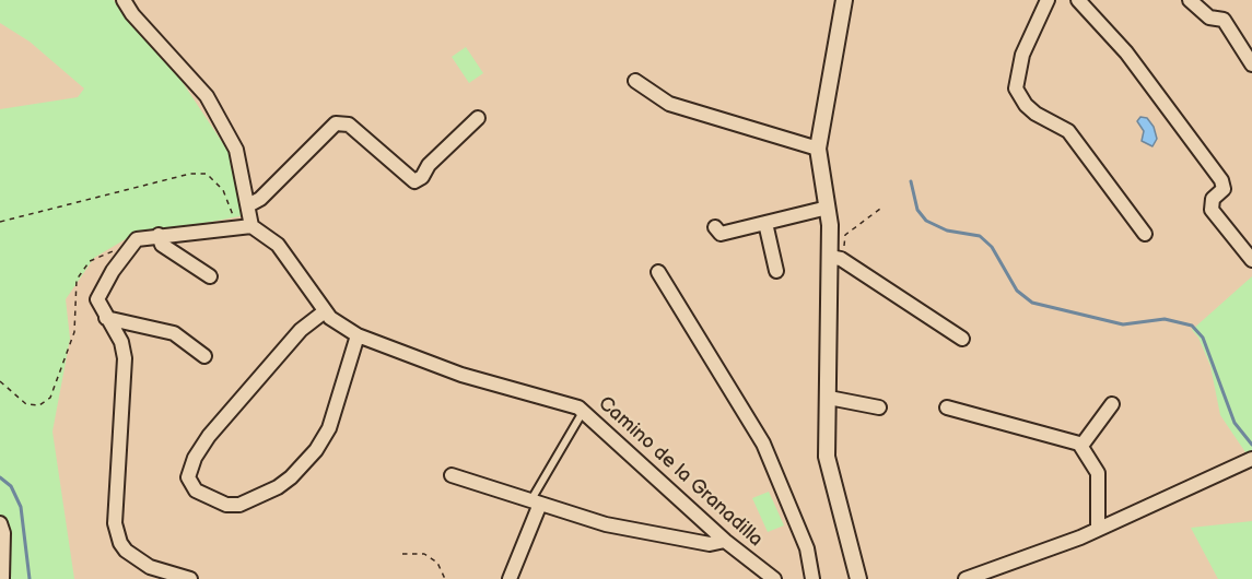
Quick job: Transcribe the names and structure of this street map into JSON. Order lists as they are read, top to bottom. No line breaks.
{"streets":{"street":["Camino de la Granadilla"]}}
